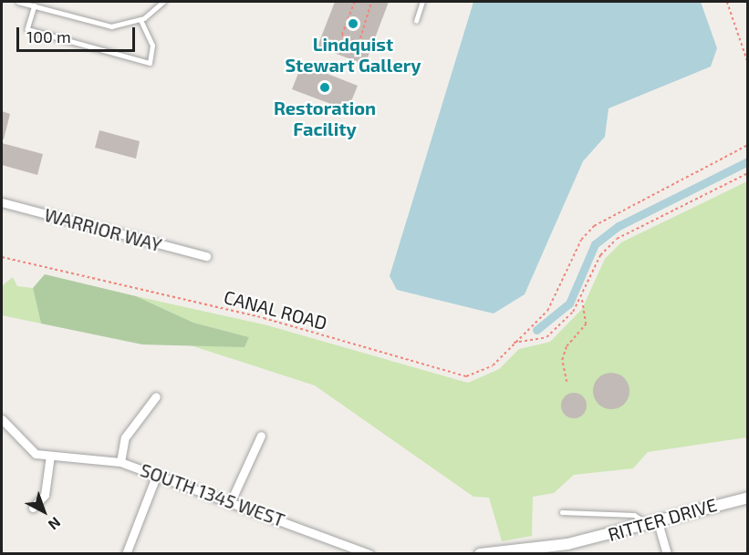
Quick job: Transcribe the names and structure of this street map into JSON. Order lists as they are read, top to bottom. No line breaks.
{"streets":{"street":["WARRIOR WAY","SOUTH 1345 WEST","RITTER DRIVE"],"path":["CANAL ROAD"]},"places":["Lindquist Stewart Gallery","Restoration Facility"],"scale_bar":"100 m","north":"bottom right"}
